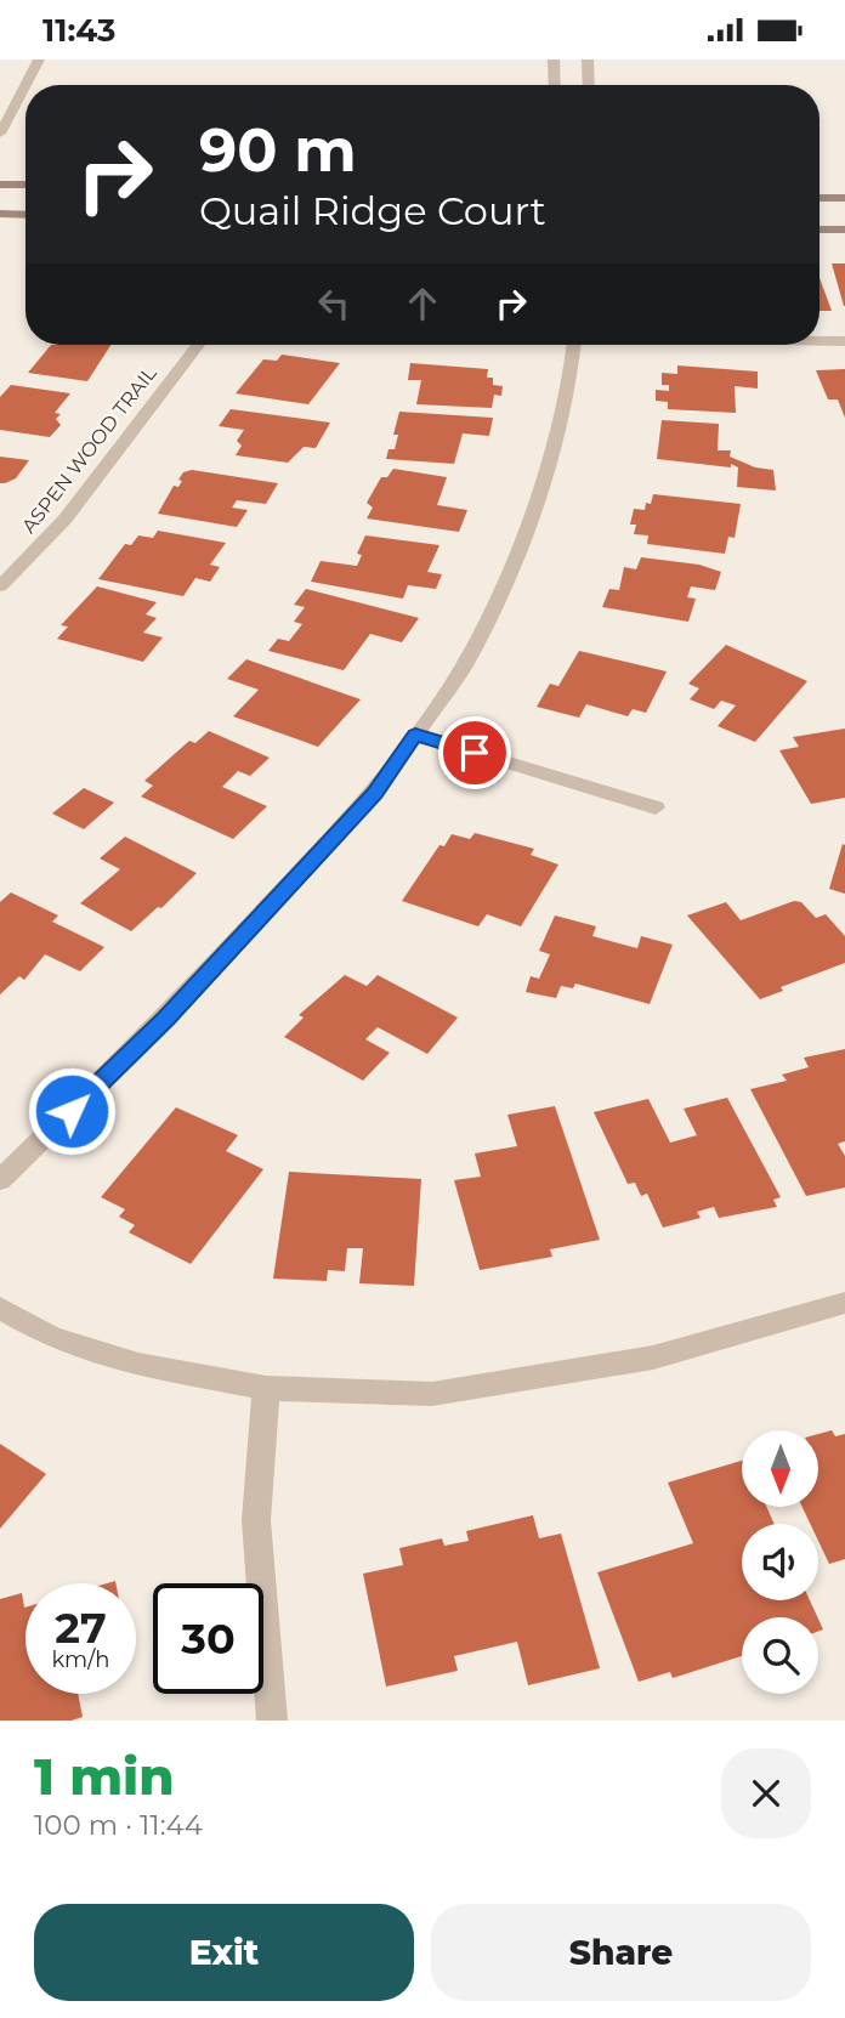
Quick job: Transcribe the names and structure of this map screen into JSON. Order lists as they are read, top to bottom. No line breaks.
{"streets":{"street":["ASPEN WOOD TRAIL"]},"north":"bottom","page":{"status":"11:43","turn":["90 m","Quail Ridge Court"],"speed":"27 km/h","limit":"30","heading":["1 min","100 m · 11:44"],"buttons":["Exit","Share"]}}
